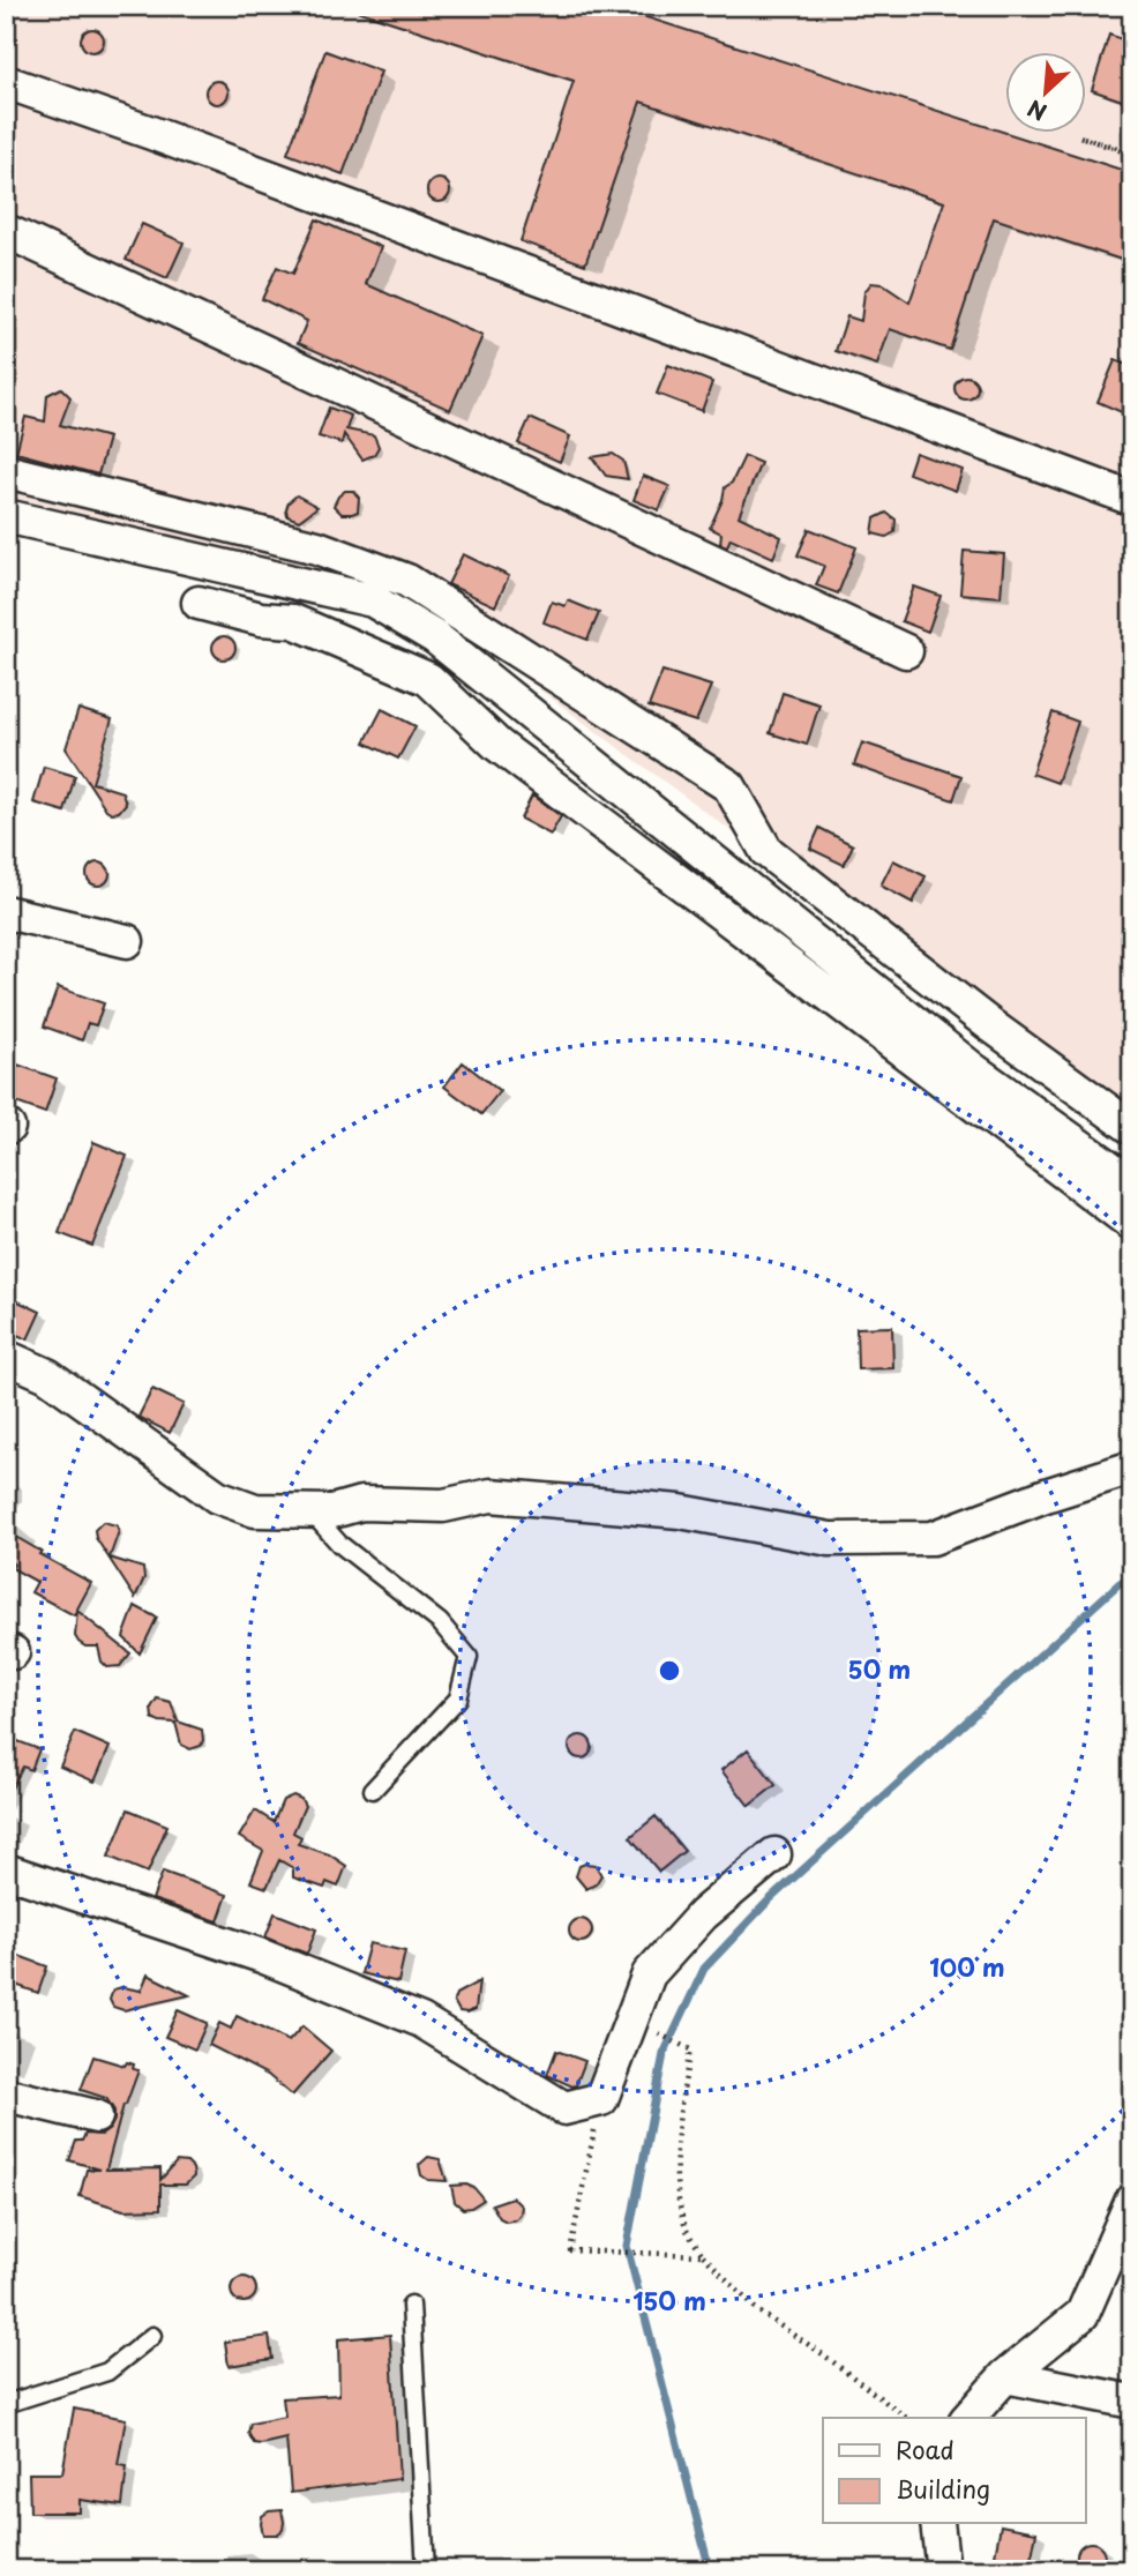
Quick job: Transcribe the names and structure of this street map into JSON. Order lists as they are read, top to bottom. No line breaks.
{"legend":["Road","Building"],"north":"bottom left","rings":["50 m","100 m","150 m"]}
